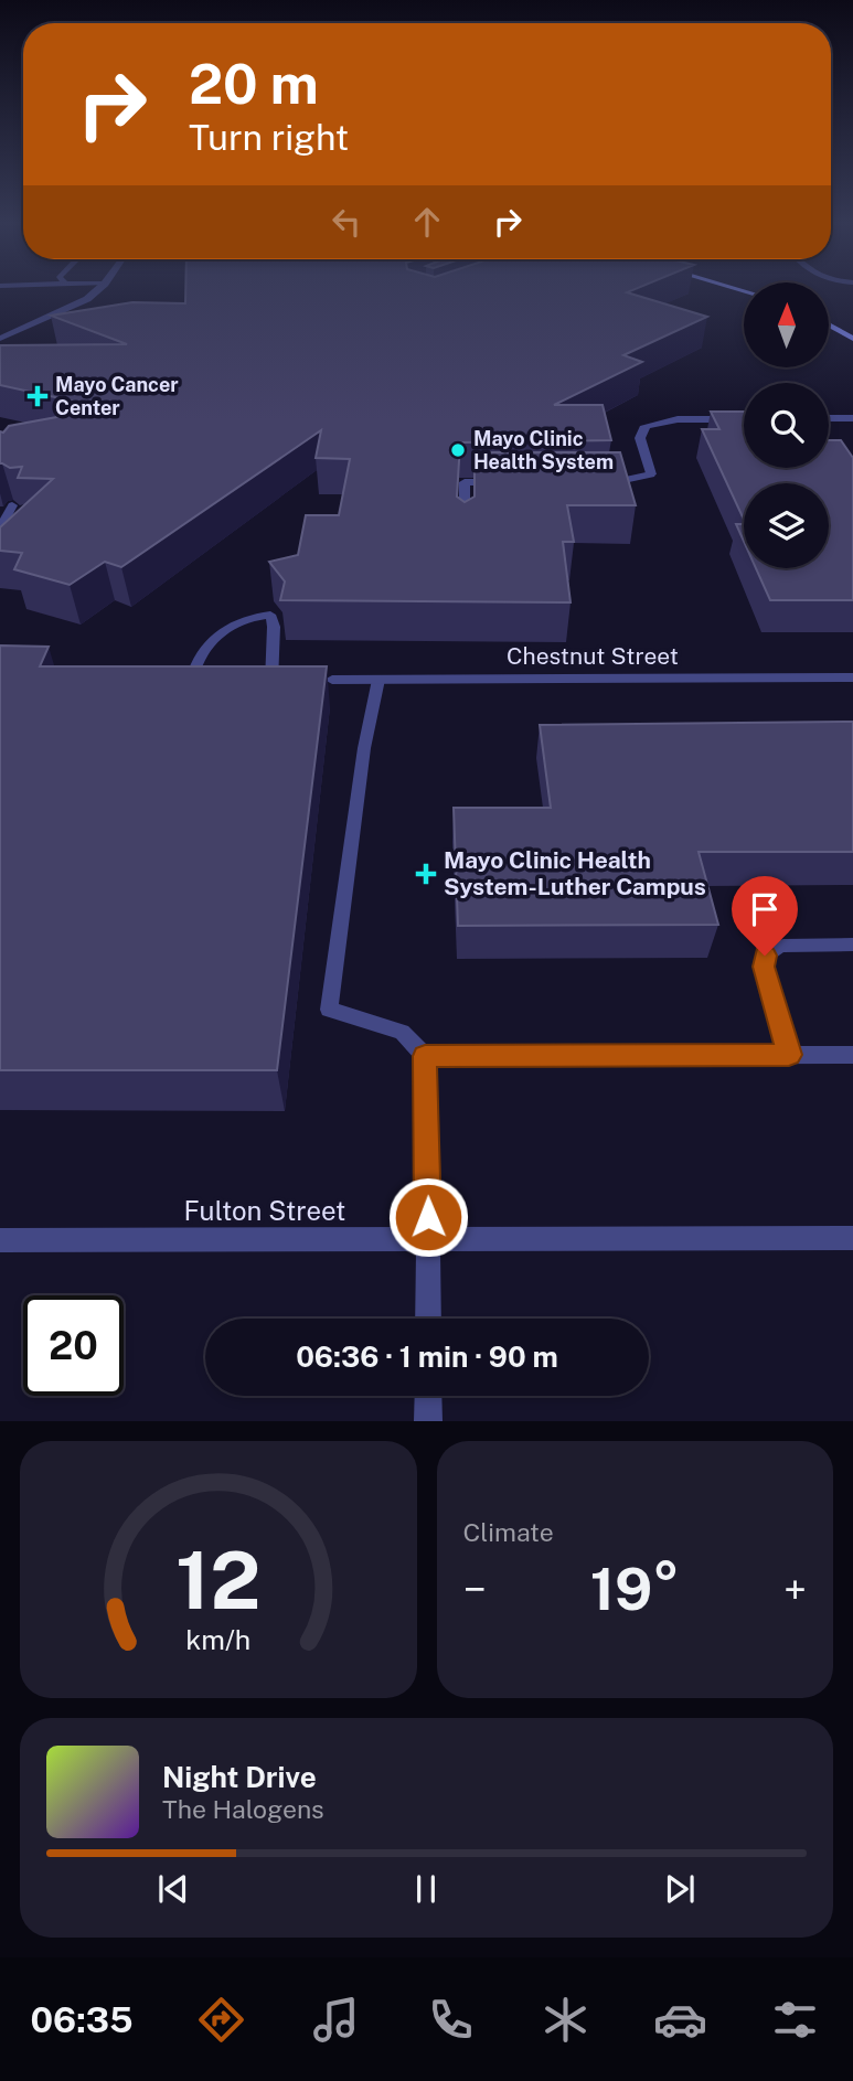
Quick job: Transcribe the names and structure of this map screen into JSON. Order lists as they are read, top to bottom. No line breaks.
{"streets":{"street":["Chestnut Street","Fulton Street"]},"places":{"health":["Mayo Cancer Center","Mayo Clinic Health System-Luther Campus"],"other":["Mayo Clinic Health System"]},"north":"top","page":{"turn":["20 m","Turn right"],"limit":"20","trip":"06:36 · 1 min · 90 m","tile":"Climate","heat":["−","19°","+"],"song":["Night Drive","The Halogens"],"tabs":"06:35","gauge":["12","km/h"]}}
